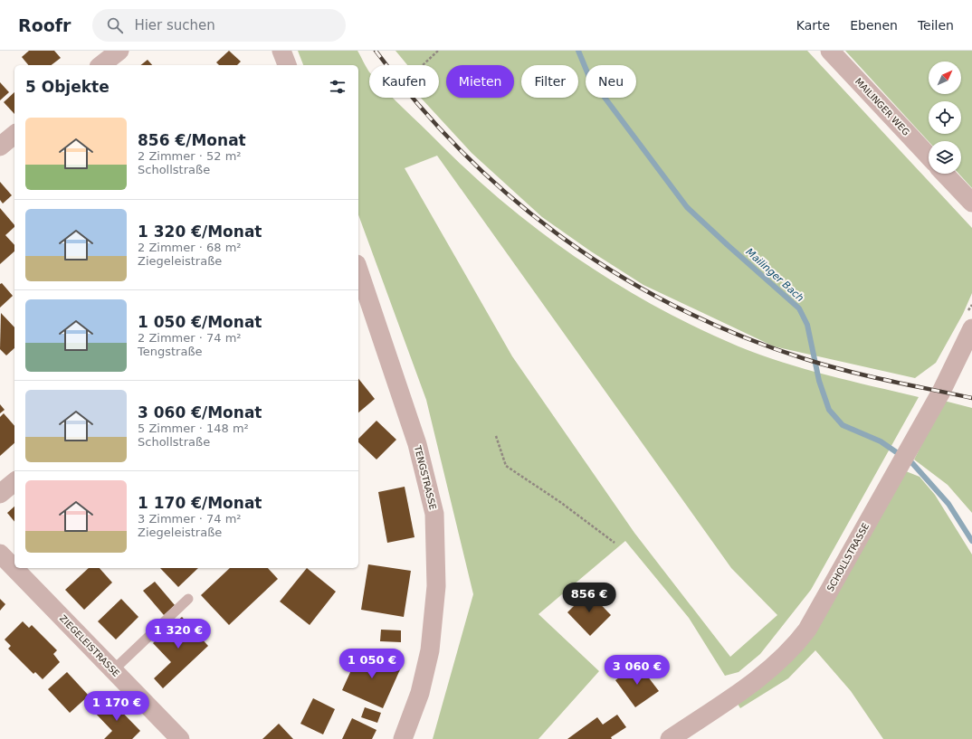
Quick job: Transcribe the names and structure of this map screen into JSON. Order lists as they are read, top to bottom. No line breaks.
{"streets":{"street":["MAILINGER WEG","TENGSTRASSE","SCHOLLSTRASSE","ZIEGELEISTRASSE"]},"water":["Mailinger Bach"],"north":"top right","page":{"header":"Roofr","search":"Hier suchen","nav":["Karte","Ebenen","Teilen"],"chip":["Kaufen","Mieten","Filter","Neu"],"heading":"5 Objekte","list":[{"name":"856 €/Monat","note":"2 Zimmer · 52 m² · Schollstraße"},{"name":"1 320 €/Monat","note":"2 Zimmer · 68 m² · Ziegeleistraße"},{"name":"1 050 €/Monat","note":"2 Zimmer · 74 m² · Tengstraße"},{"name":"3 060 €/Monat","note":"5 Zimmer · 148 m² · Schollstraße"},{"name":"1 170 €/Monat","note":"3 Zimmer · 74 m² · Ziegeleistraße"}],"price":["856 €","1 320 €","1 050 €","3 060 €","1 170 €"]}}
